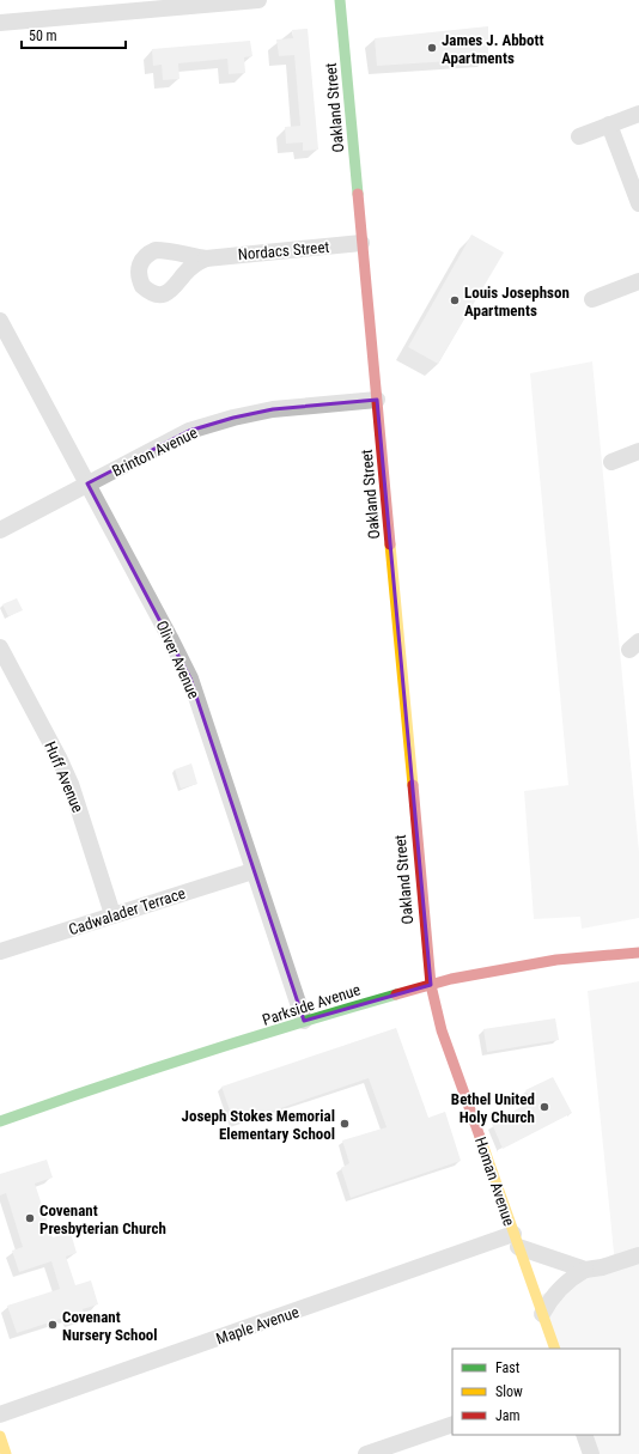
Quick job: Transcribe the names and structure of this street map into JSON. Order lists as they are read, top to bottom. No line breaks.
{"streets":{"street":["Oakland Street","Nordacs Street","Brinton Avenue","Oliver Avenue","Huff Avenue","Cadwalader Terrace","Parkside Avenue","Homan Avenue","Maple Avenue"]},"crossings":[["Oakland Street","Nordacs Street"],["Oakland Street","Brinton Avenue"],["Oakland Street","Parkside Avenue"],["Oakland Street","Homan Avenue"],["Brinton Avenue","Oliver Avenue"],["Oliver Avenue","Cadwalader Terrace"],["Oliver Avenue","Parkside Avenue"],["Huff Avenue","Cadwalader Terrace"],["Parkside Avenue","Homan Avenue"],["Homan Avenue","Maple Avenue"]],"places":["James J. Abbott Apartments","Louis Josephson Apartments","Bethel United Holy Church","Joseph Stokes Memorial Elementary School","Covenant Presbyterian Church","Covenant Nursery School"],"legend":["Fast","Slow","Jam"],"scale_bar":"50 m"}
